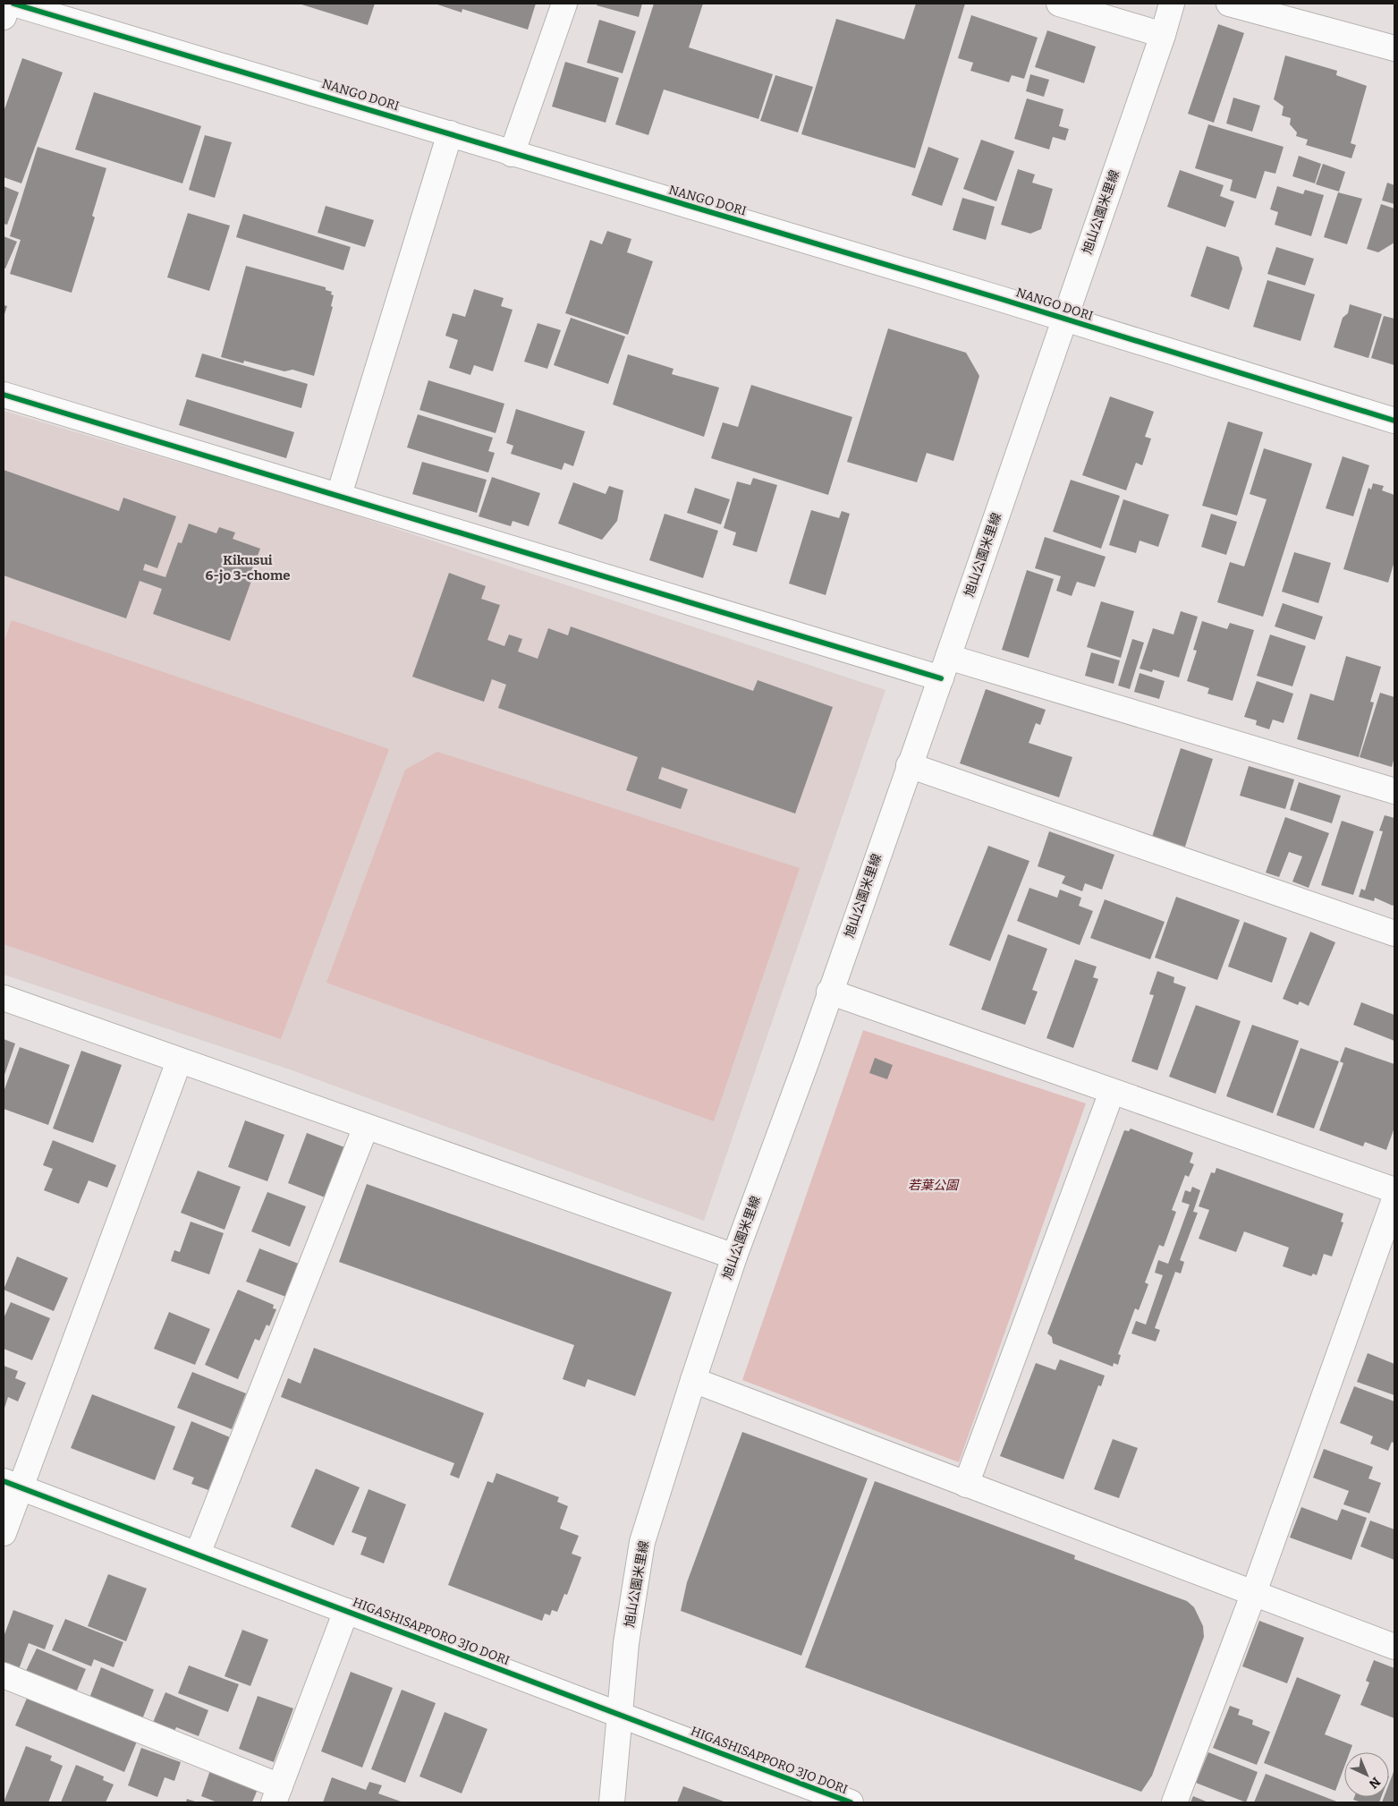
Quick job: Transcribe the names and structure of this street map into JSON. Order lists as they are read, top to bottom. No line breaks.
{"streets":{"street":["NANGO DORI","旭山公園米里線","HIGASHISAPPORO 3JO DORI"]},"crossings":[["NANGO DORI","旭山公園米里線"],["旭山公園米里線","HIGASHISAPPORO 3JO DORI"]],"districts":["Kikusui 6-jo 3-chome"],"parks":["若葉公園"],"north":"bottom right"}
